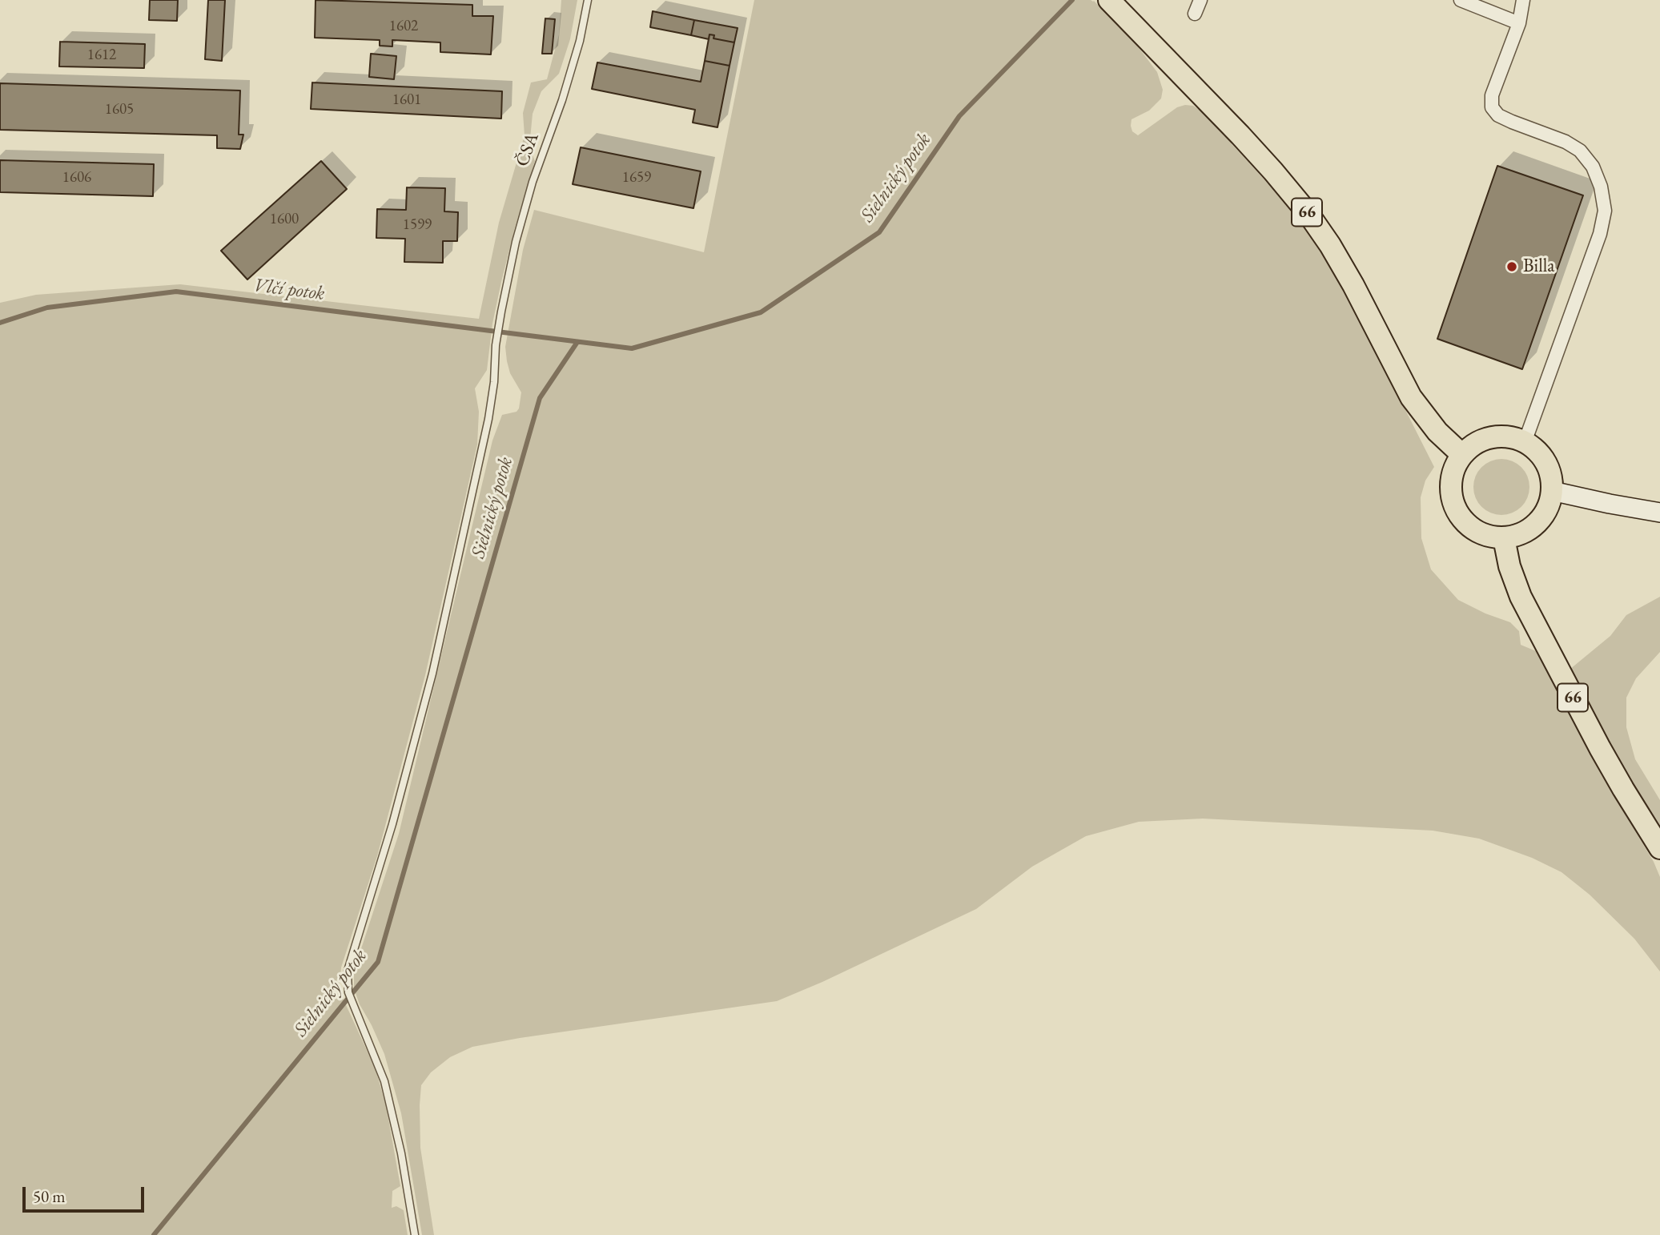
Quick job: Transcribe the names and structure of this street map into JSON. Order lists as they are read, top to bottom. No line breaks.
{"streets":{"main road":["66"],"lane":["ČSA"]},"water":["Sielnický potok","Vlčí potok"],"places":["Billa"],"house_numbers":["1602","1612","1601","1605","1606","1659","1600","1599"],"scale_bar":"50 m"}
